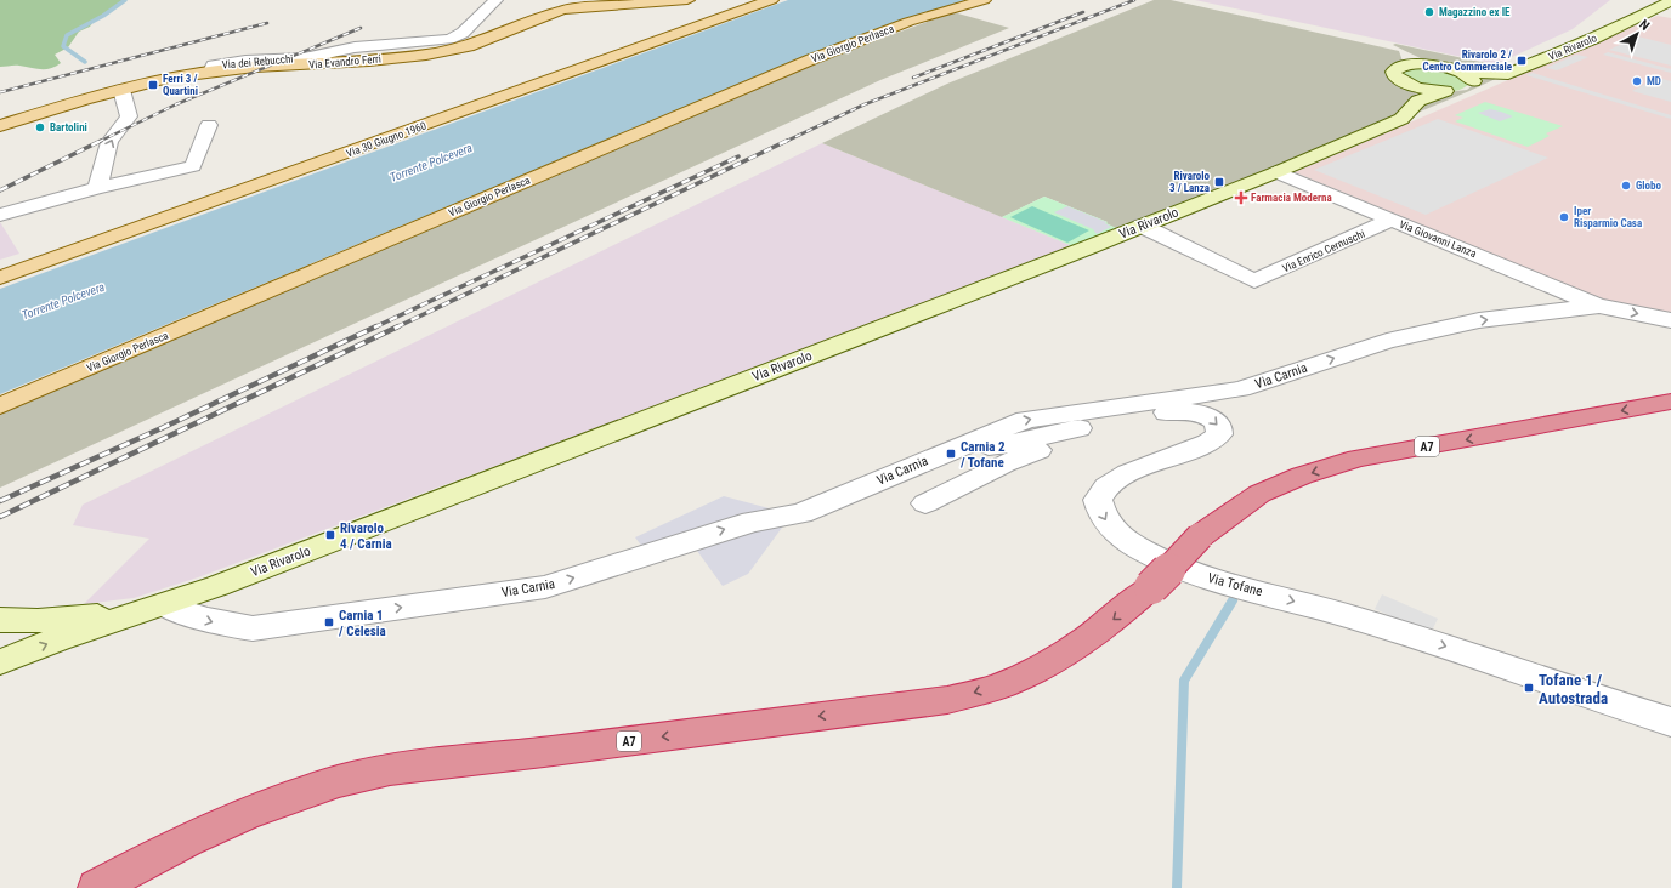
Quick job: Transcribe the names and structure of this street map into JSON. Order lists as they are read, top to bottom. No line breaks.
{"streets":{"highway":["A7"],"main road":["Via Giorgio Perlasca","Via Rivarolo","Via Evandro Ferri","Via 30 Giugno 1960"],"street":["Via dei Rebucchi","Via Giovanni Lanza","Via Enrico Cernuschi","Via Carnia","Via Tofane"]},"crossings":[["Via Rivarolo","Via Giovanni Lanza"],["Via Rivarolo","Via Enrico Cernuschi"],["Via Rivarolo","Via Carnia"],["Via dei Rebucchi","Via Evandro Ferri"],["Via Giovanni Lanza","Via Enrico Cernuschi"],["Via Giovanni Lanza","Via Carnia"],["Via Carnia","Via Tofane"]],"one_way":["Via Carnia"],"water":["Torrente Polcevera"],"places":{"other":["Magazzino ex IE","MD","Bartolini","Globo","Iper Risparmio Casa"],"transit":["Rivarolo 2 / Centro Commerciale","Ferri 3 / Quartini","Rivarolo 3 / Lanza","Carnia 2 / Tofane","Rivarolo 4 / Carnia","Carnia 1 / Celesia","Tofane 1 / Autostrada"],"health":["Farmacia Moderna"]},"north":"top right"}
